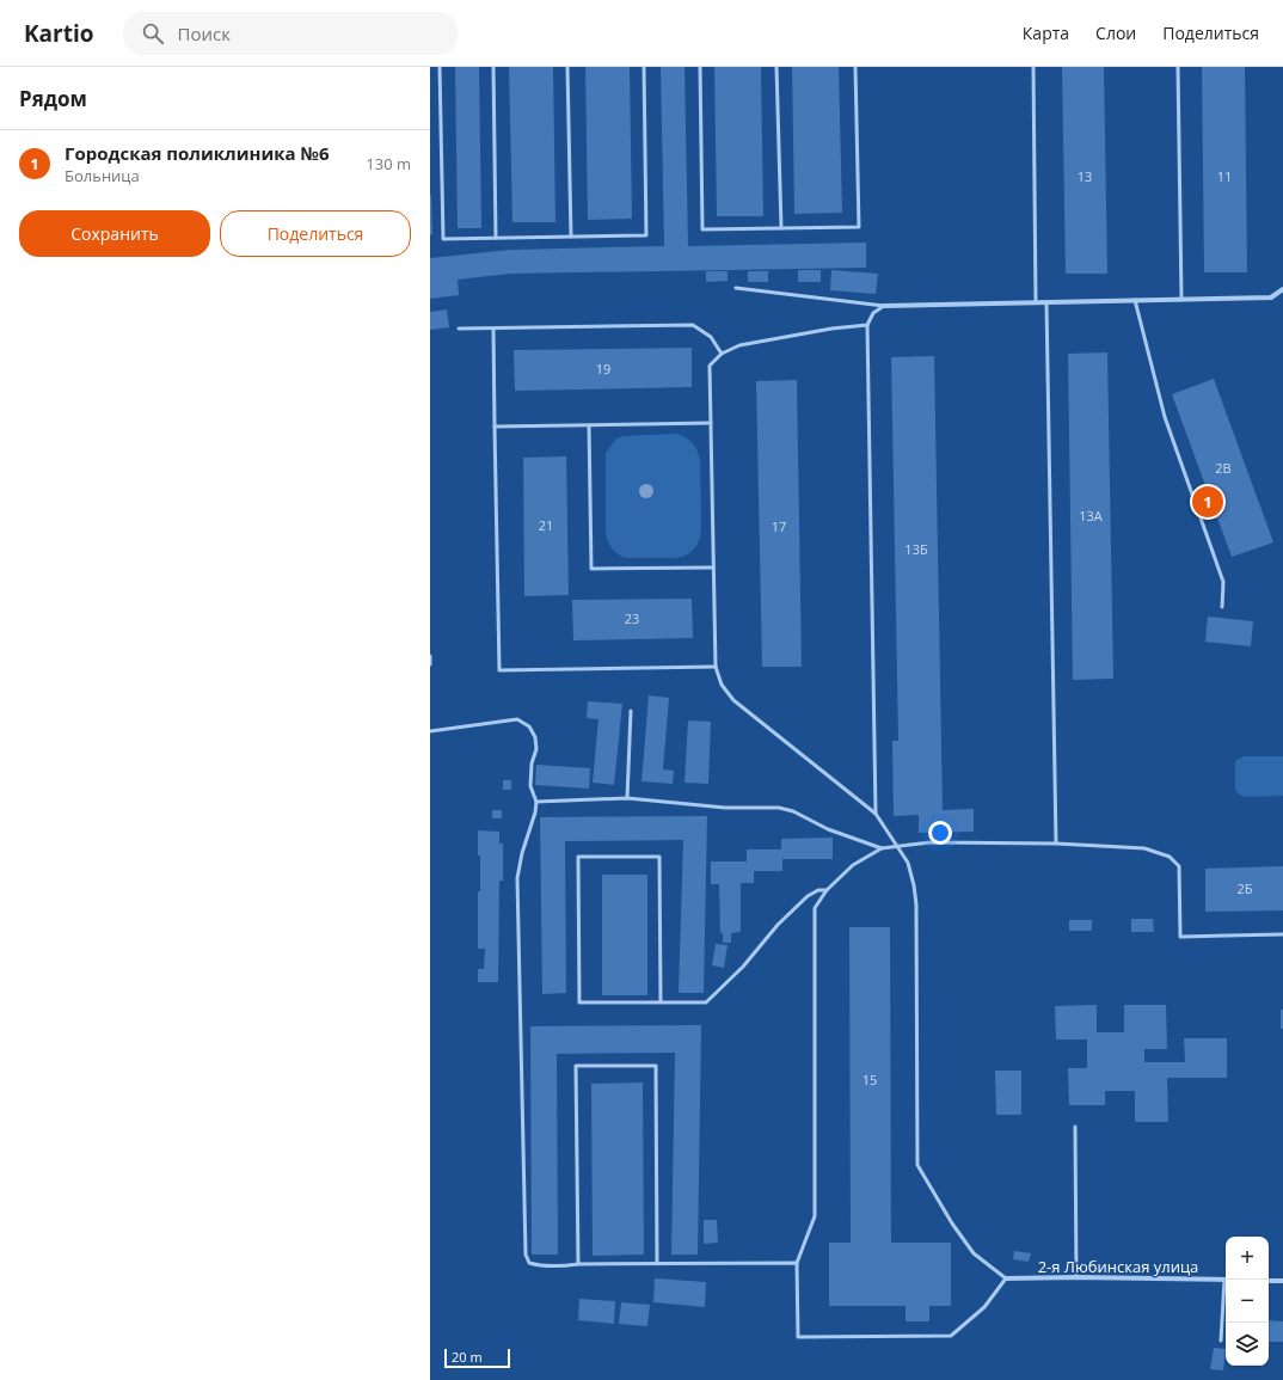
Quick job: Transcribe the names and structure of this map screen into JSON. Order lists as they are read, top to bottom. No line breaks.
{"streets":{"street":["2-я Любинская улица"]},"house_numbers":["13","11","19","2В","13А","21","17","13Б","23","2Б","15"],"scale_bar":"20 m","page":{"header":"Kartio","search":"Поиск","nav":["Карта","Слои","Поделиться"],"heading":"Рядом","list":[{"mark":"1","name":"Городская поликлиника №6","note":"Больница","value":"130 m"}],"buttons":["Сохранить","Поделиться"],"pins":"1","map_buttons":["+","−"],"scale":"20 m"}}
